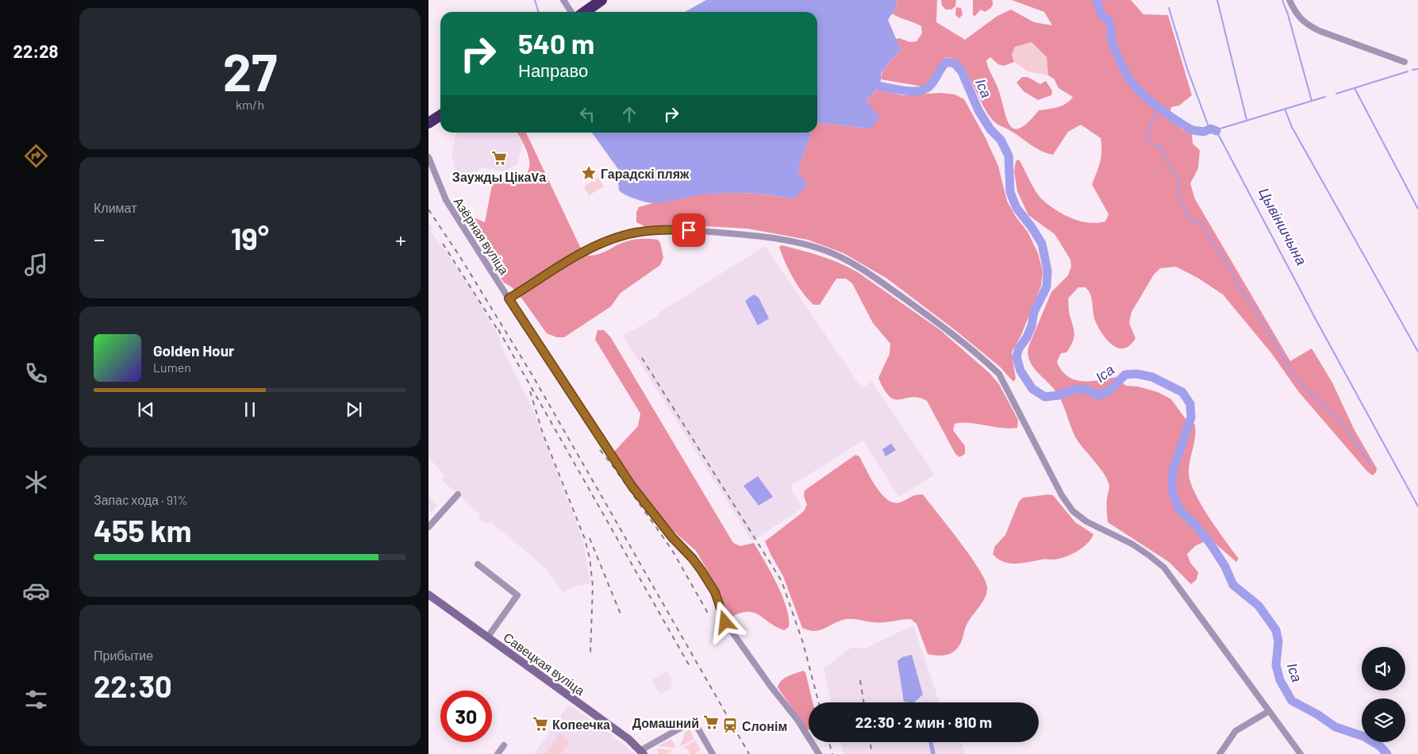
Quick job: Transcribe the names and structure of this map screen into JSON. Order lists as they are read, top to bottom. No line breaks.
{"streets":{"main road":["Савецкая вуліца"],"street":["Азёрная вуліца"]},"water":["Іса","Цывіншчына"],"places":{"supermarket":["Заужды ЦікаVа","Домашний","Копеечка"],"place":["Гарадскі пляж"],"station":["Слонім"]},"page":{"tabs":"22:28","tile":[["27","km/h"],"Климат",["Запас хода · 91%","455 km"],["Прибытие","22:30"]],"turn":["540 m","Направо"],"heat":["−","19°","+"],"song":["Golden Hour","Lumen"],"limit":"30","trip":"22:30 · 2 мин · 810 m"}}
